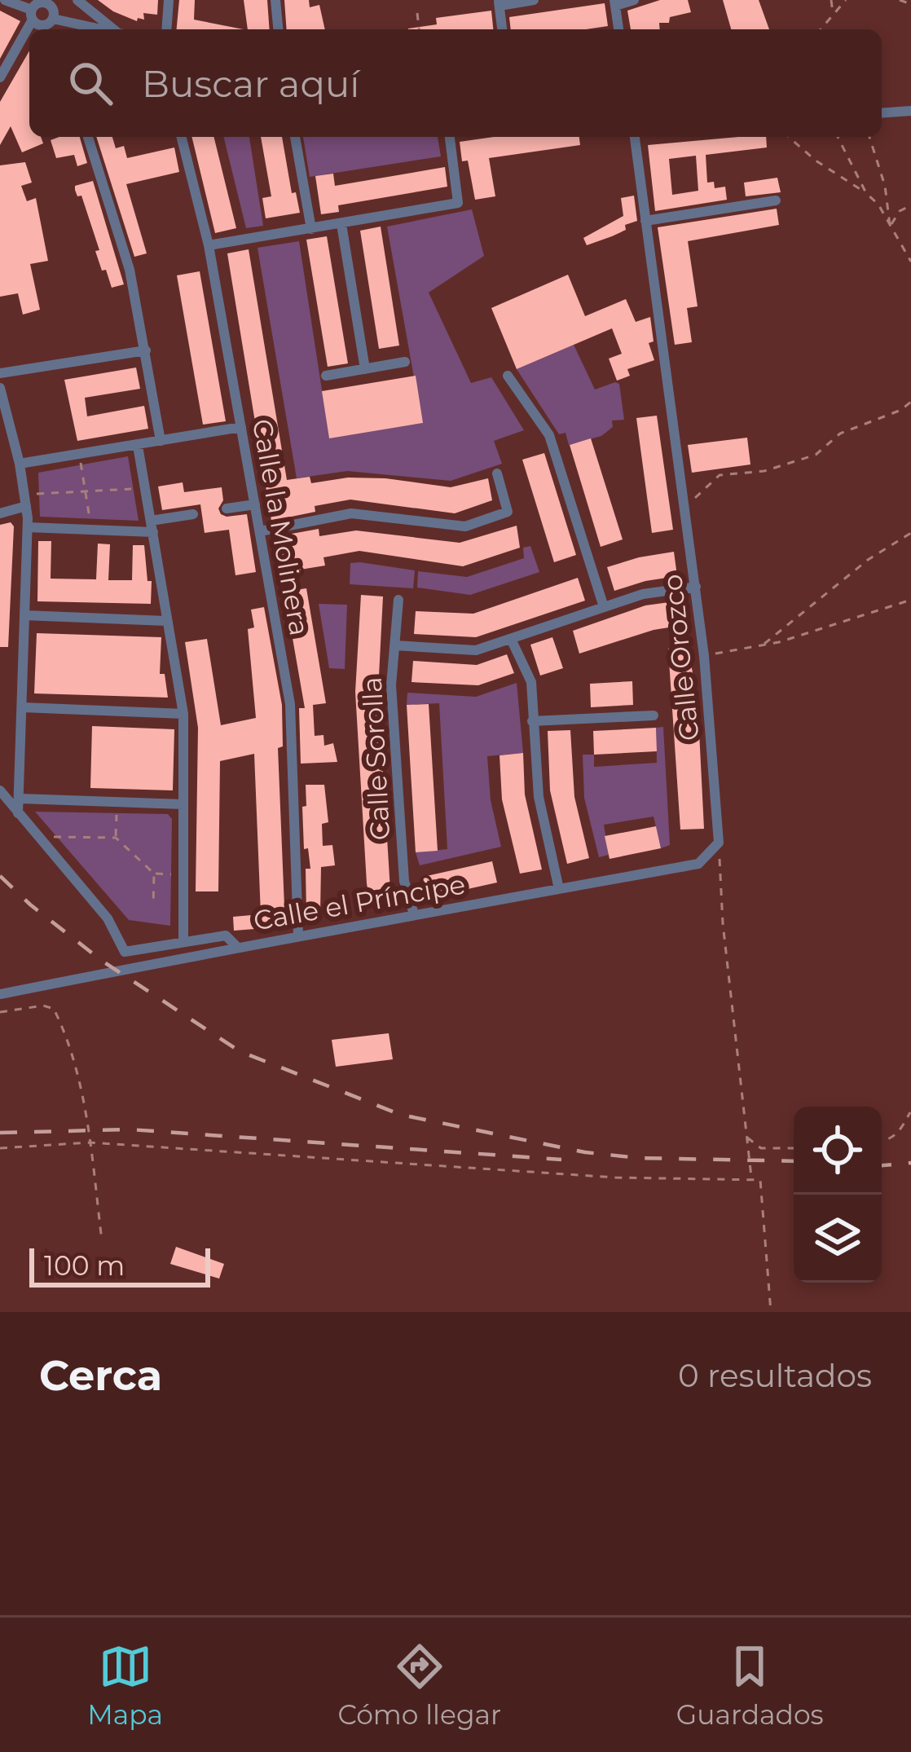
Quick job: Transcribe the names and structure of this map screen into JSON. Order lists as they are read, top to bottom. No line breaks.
{"streets":{"street":["Calle la Molinera","Calle Orozco","Calle Sorolla","Calle el Príncipe"]},"crossings":[["Calle la Molinera","Calle el Príncipe"],["Calle Orozco","Calle el Príncipe"],["Calle Sorolla","Calle el Príncipe"]],"scale_bar":"100 m","page":{"search":"Buscar aquí","scale":"100 m","heading":["Cerca","0 resultados"],"nav":["Mapa","Cómo llegar","Guardados"]}}
